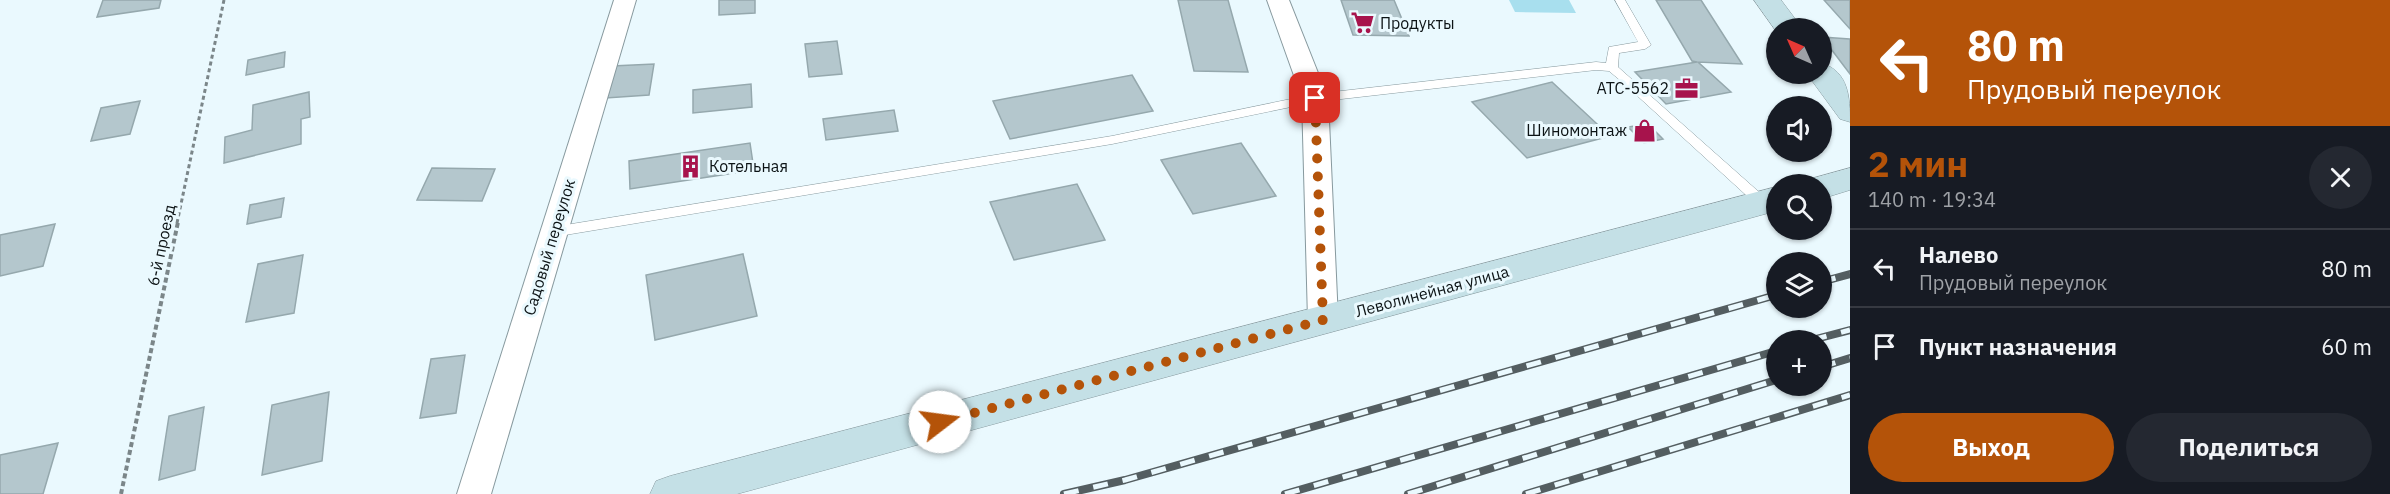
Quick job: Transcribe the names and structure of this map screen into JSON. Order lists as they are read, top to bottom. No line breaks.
{"streets":{"main road":["Леволинейная улица"],"street":["Садовый переулок"],"path":["6-й проезд"]},"places":{"supermarket":["Продукты"],"office":["АТС-5562"],"shop":["Шиномонтаж"],"building":["Котельная"]},"north":"top left","page":{"turn":["80 m","Прудовый переулок"],"map_buttons":"+","heading":["2 мин","140 m · 19:34"],"list":[{"name":"Налево","note":"Прудовый переулок","value":"80 m"},{"name":"Пункт назначения","value":"60 m"}],"buttons":["Выход","Поделиться"]}}
